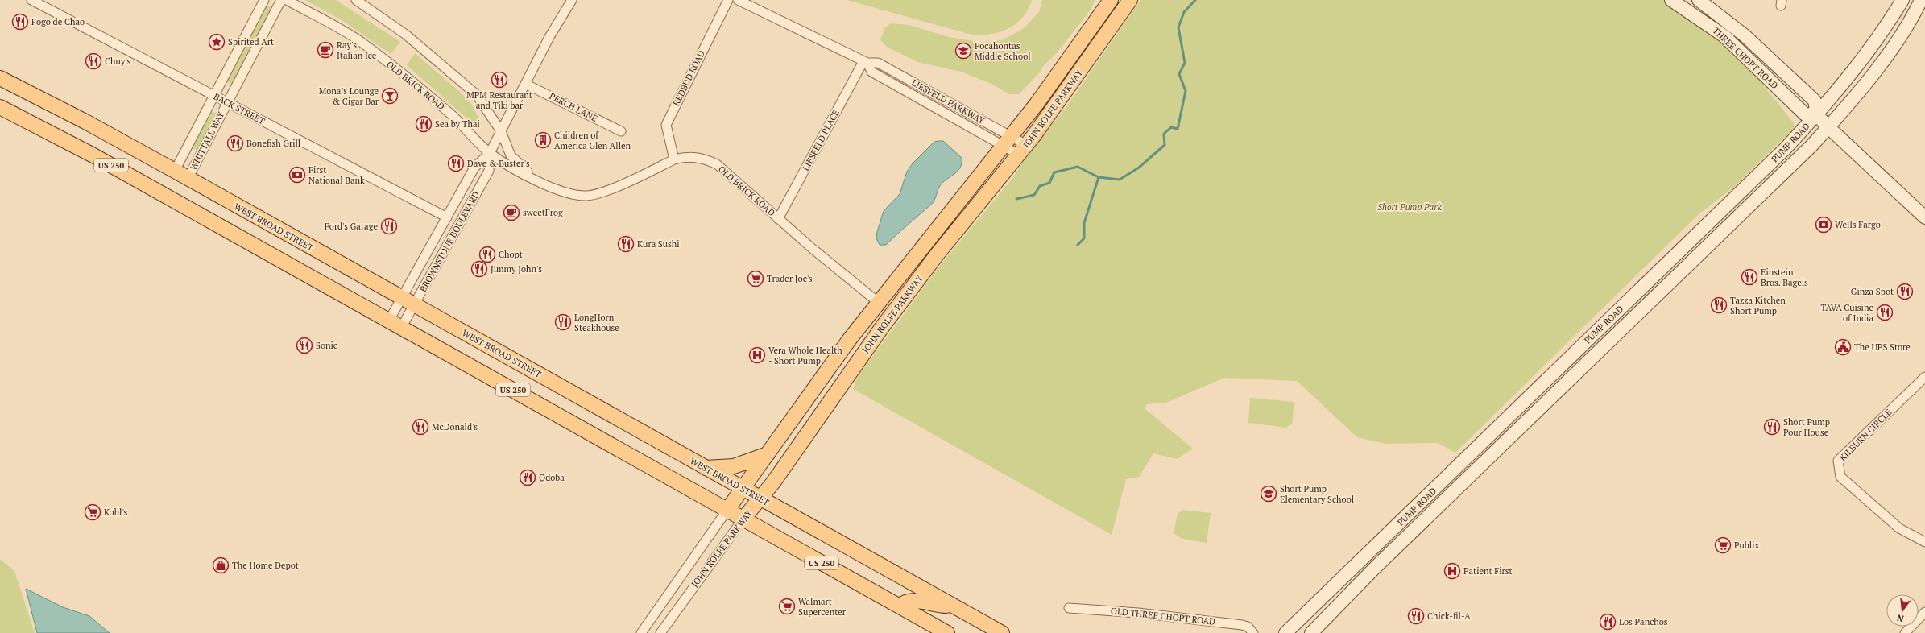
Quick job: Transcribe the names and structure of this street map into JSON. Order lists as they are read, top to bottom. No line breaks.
{"streets":{"main road":["THREE CHOPT ROAD","JOHN ROLFE PARKWAY","PUMP ROAD","US 250","WEST BROAD STREET"],"street":["REDBUD ROAD","OLD BRICK ROAD","LIESFELD PARKWAY","PERCH LANE","BACK STREET","LIESFELD PLACE","WHITTALL WAY","BROWNSTONE BOULEVARD","KILBURN CIRCLE","OLD THREE CHOPT ROAD"]},"crossings":[["THREE CHOPT ROAD","PUMP ROAD"],["REDBUD ROAD","OLD BRICK ROAD"],["OLD BRICK ROAD","JOHN ROLFE PARKWAY"],["OLD BRICK ROAD","LIESFELD PLACE"],["OLD BRICK ROAD","BROWNSTONE BOULEVARD"],["LIESFELD PARKWAY","JOHN ROLFE PARKWAY"],["LIESFELD PARKWAY","LIESFELD PLACE"],["PERCH LANE","BROWNSTONE BOULEVARD"],["BACK STREET","WHITTALL WAY"],["BACK STREET","BROWNSTONE BOULEVARD"],["JOHN ROLFE PARKWAY","US 250"],["JOHN ROLFE PARKWAY","WEST BROAD STREET"],["WHITTALL WAY","WEST BROAD STREET"],["US 250","BROWNSTONE BOULEVARD"],["WEST BROAD STREET","BROWNSTONE BOULEVARD"]],"parks":["Short Pump Park"],"places":{"restaurant":["Fogo de Chão","Chuy's","MPM Restaurant and Tiki bar","Sea by Thai","Bonefish Grill","Dave & Buster's","Ford's Garage","Kura Sushi","Chopt","Jimmy John's","Einstein Bros. Bagels","Ginza Spot","Tazza Kitchen Short Pump","TAVA Cuisine of India","LongHorn Steakhouse","Sonic","McDonald's","Short Pump Pour House","Qdoba","Chick-fil-A","Los Panchos"],"place":["Spirited Art"],"cafe":["Ray's Italian Ice","sweetFrog"],"school or university":["Pocahontas Middle School","Short Pump Elementary School"],"bar":["Mona’s Lounge & Cigar Bar"],"building":["Children of America Glen Allen"],"bank":["First National Bank","Wells Fargo"],"supermarket":["Trader Joe's","Kohl's","Publix","Walmart Supercenter"],"public building":["The UPS Store"],"hospital":["Vera Whole Health - Short Pump","Patient First"],"shop":["The Home Depot"]},"north":"bottom"}
